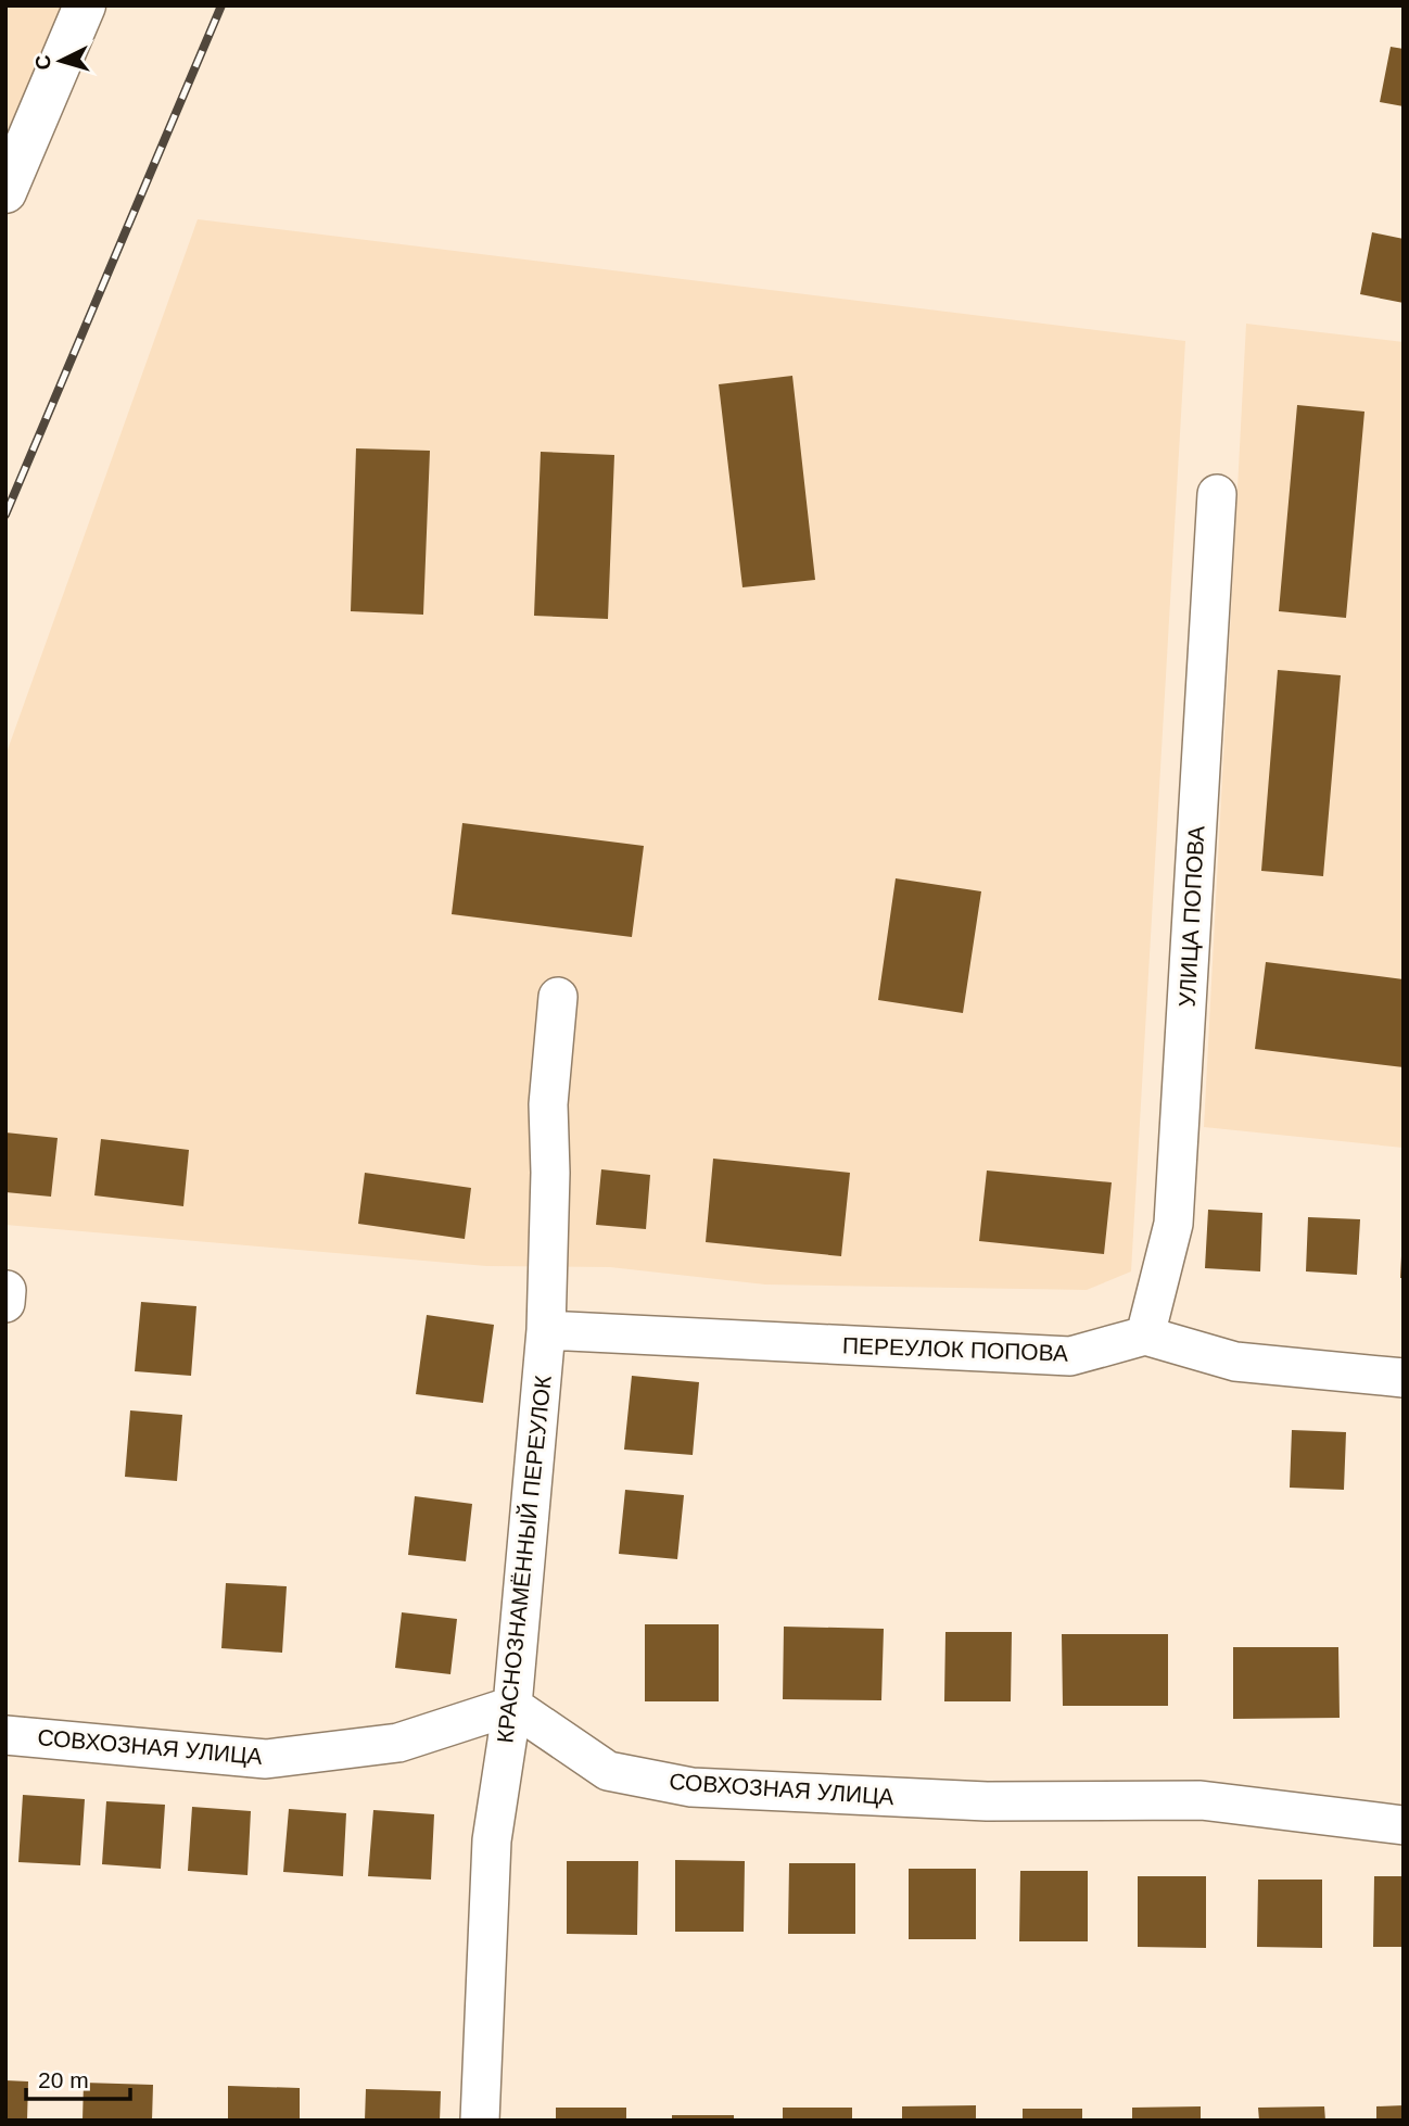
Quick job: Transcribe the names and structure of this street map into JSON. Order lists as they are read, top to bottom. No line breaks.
{"streets":{"street":["УЛИЦА ПОПОВА","ПЕРЕУЛОК ПОПОВА","КРАСНОЗНАМЁННЫЙ ПЕРЕУЛОК","СОВХОЗНАЯ УЛИЦА"]},"crossings":[["УЛИЦА ПОПОВА","ПЕРЕУЛОК ПОПОВА"],["ПЕРЕУЛОК ПОПОВА","КРАСНОЗНАМЁННЫЙ ПЕРЕУЛОК"],["КРАСНОЗНАМЁННЫЙ ПЕРЕУЛОК","СОВХОЗНАЯ УЛИЦА"]],"scale_bar":"20 m","north":"left"}
